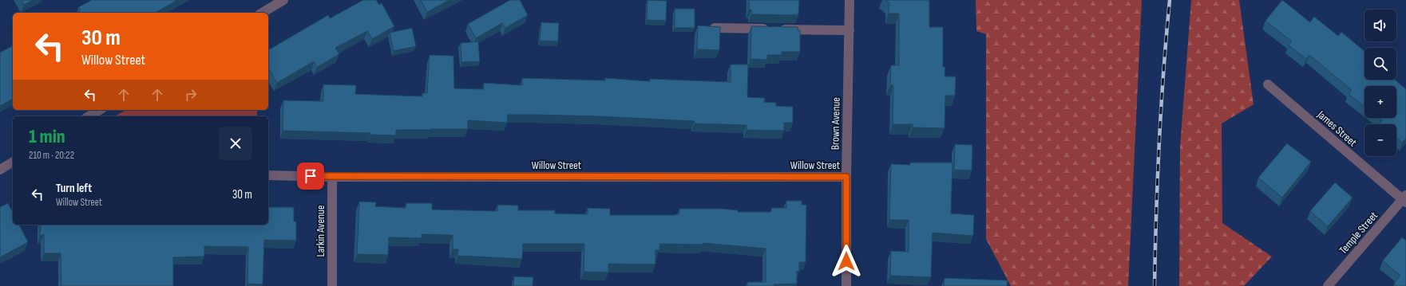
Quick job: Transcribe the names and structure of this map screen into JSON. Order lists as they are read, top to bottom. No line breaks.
{"streets":{"street":["Brown Avenue","James Street","Willow Street","Larkin Avenue","Temple Street"]},"crossings":[["Brown Avenue","Willow Street"],["James Street","Temple Street"],["Willow Street","Larkin Avenue"]],"page":{"map_buttons":["+","−"],"turn":["30 m","Willow Street"],"heading":["1 min","210 m · 20:22"],"list":[{"name":"Turn left","note":"Willow Street","value":"30 m"}]}}
